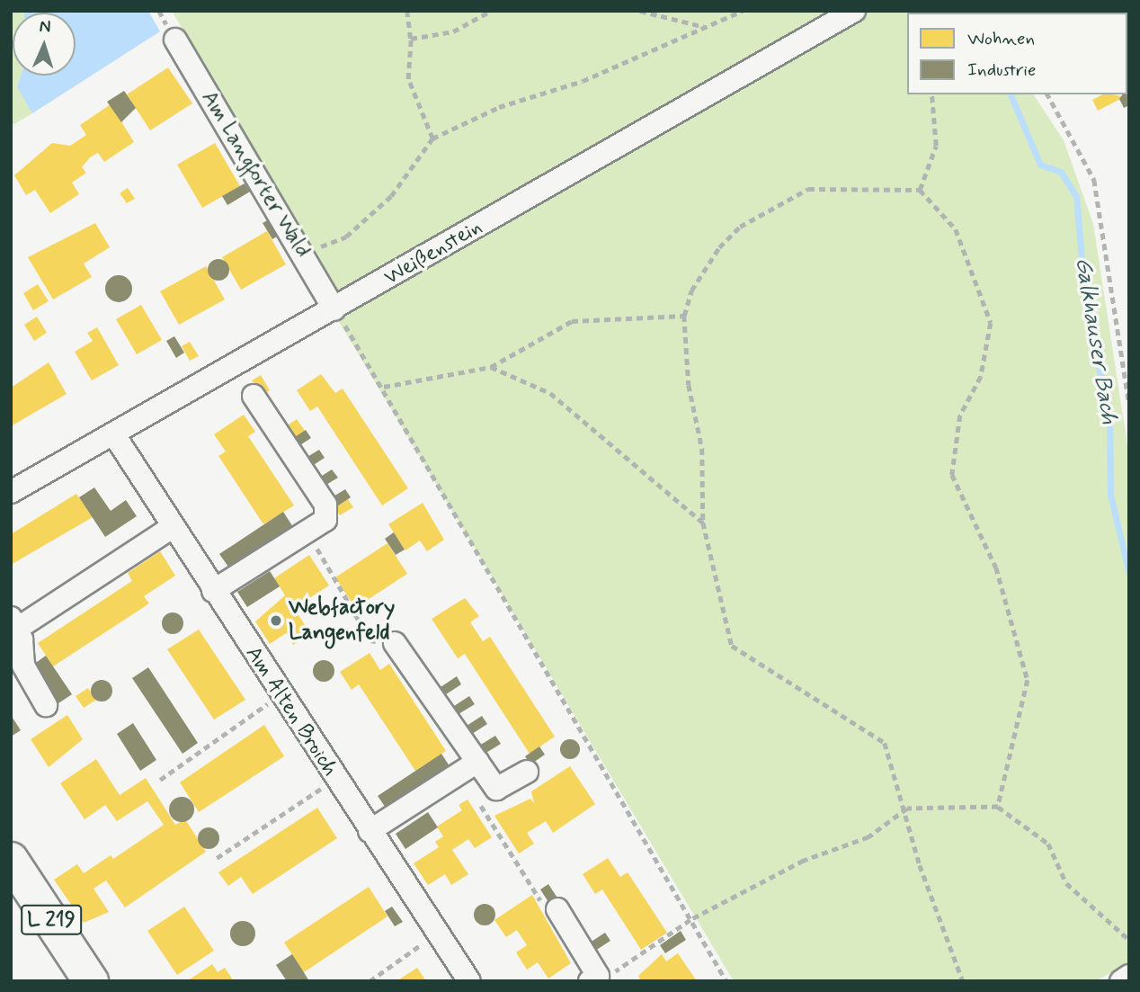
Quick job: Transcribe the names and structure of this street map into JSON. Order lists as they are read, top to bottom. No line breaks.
{"streets":{"main road":["L 219"],"street":["Am Langforter Wald","Weißenstein","Am Alten Broich"]},"crossings":[["Am Langforter Wald","Weißenstein"],["Weißenstein","Am Alten Broich"]],"water":["Galkhauser Bach"],"places":["Webfactory Langenfeld"],"legend":["Wohnen","Industrie"],"north":"top"}
